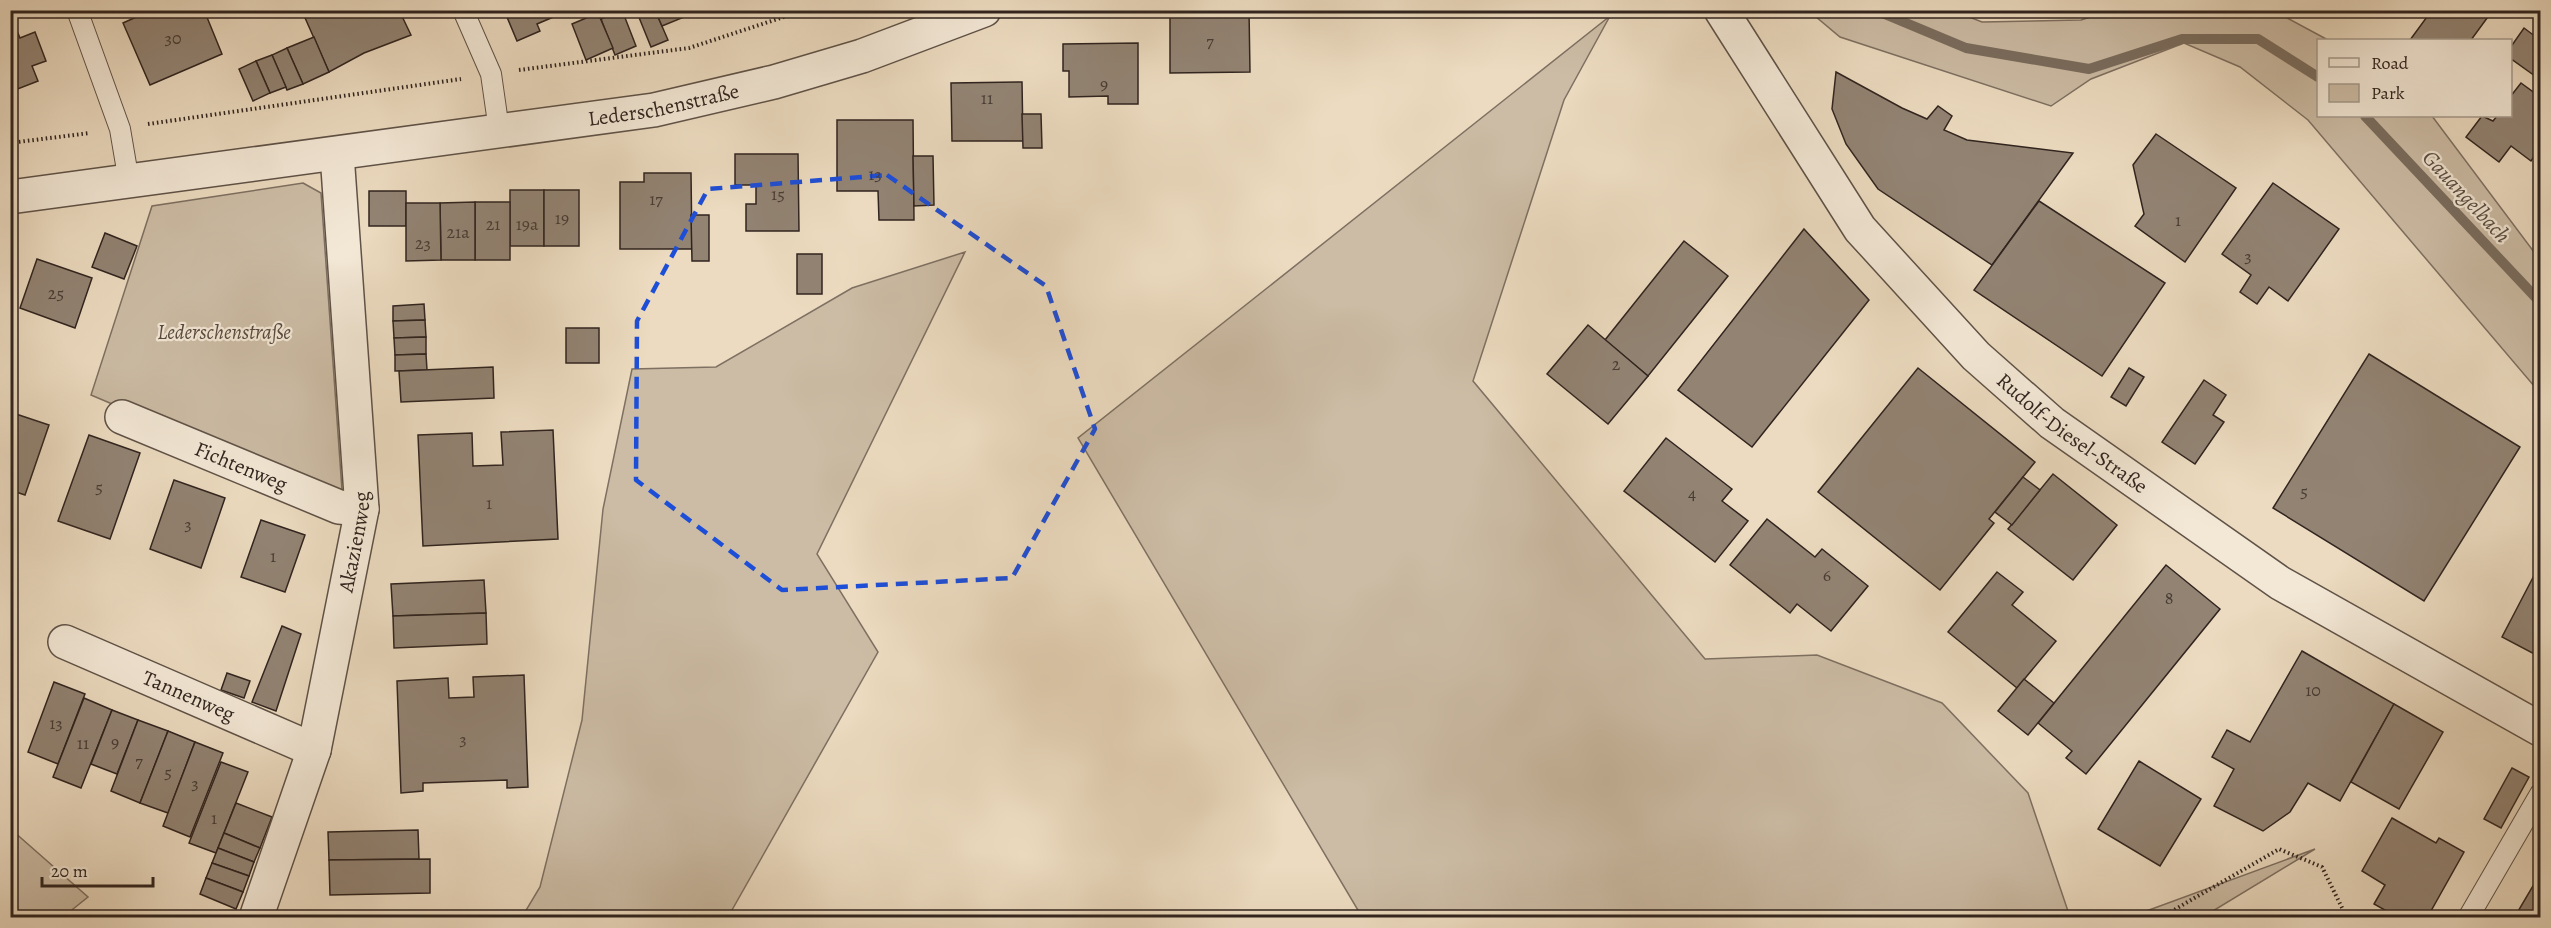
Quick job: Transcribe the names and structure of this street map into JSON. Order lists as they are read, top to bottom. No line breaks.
{"streets":{"street":["Lederschenstraße","Rudolf-Diesel-Straße","Fichtenweg","Akazienweg","Tannenweg"]},"crossings":[["Lederschenstraße","Akazienweg"],["Fichtenweg","Akazienweg"],["Akazienweg","Tannenweg"]],"water":["Gauangelbach"],"parks":["Lederschenstraße"],"house_numbers":["30","7","9","11","13","15","17","19","1","21","19a","21a","23","3","25","2","5","5","4","1","3","1","6","8","10","13","3","9","11","7","5","3","1"],"legend":["Road","Park"],"scale_bar":"20 m"}
